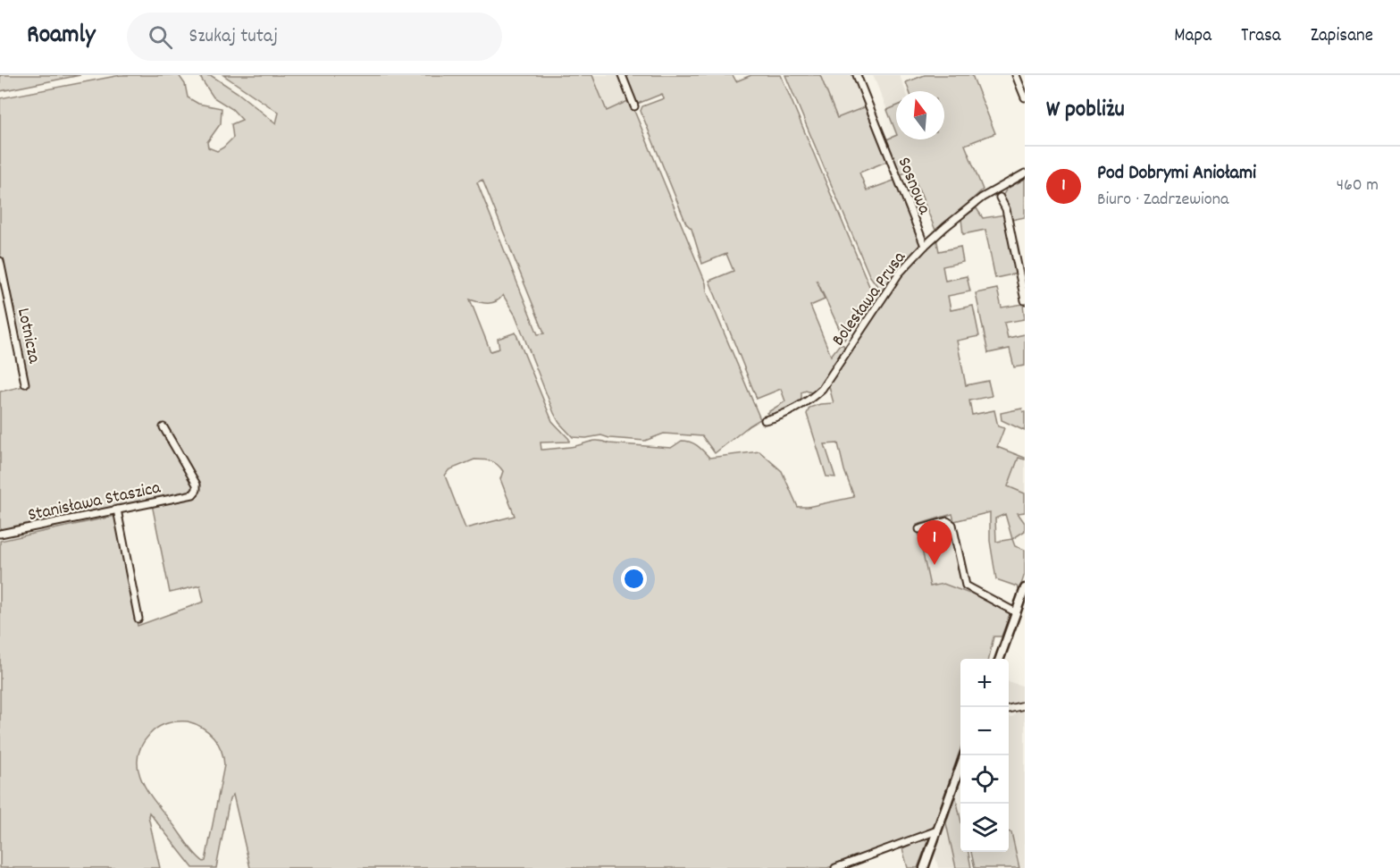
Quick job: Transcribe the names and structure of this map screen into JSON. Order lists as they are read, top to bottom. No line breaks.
{"streets":{"street":["Sosnowa","Bolesława Prusa","Lotnicza","Stanisława Staszica"]},"crossings":[["Sosnowa","Bolesława Prusa"]],"north":"top","page":{"header":"Roamly","search":"Szukaj tutaj","nav":["Mapa","Trasa","Zapisane"],"heading":"W pobliżu","list":[{"mark":"1","name":"Pod Dobrymi Aniołami","note":"Biuro · Zadrzewiona","value":"460 m"}],"pins":"1","map_buttons":["+","−"]}}
